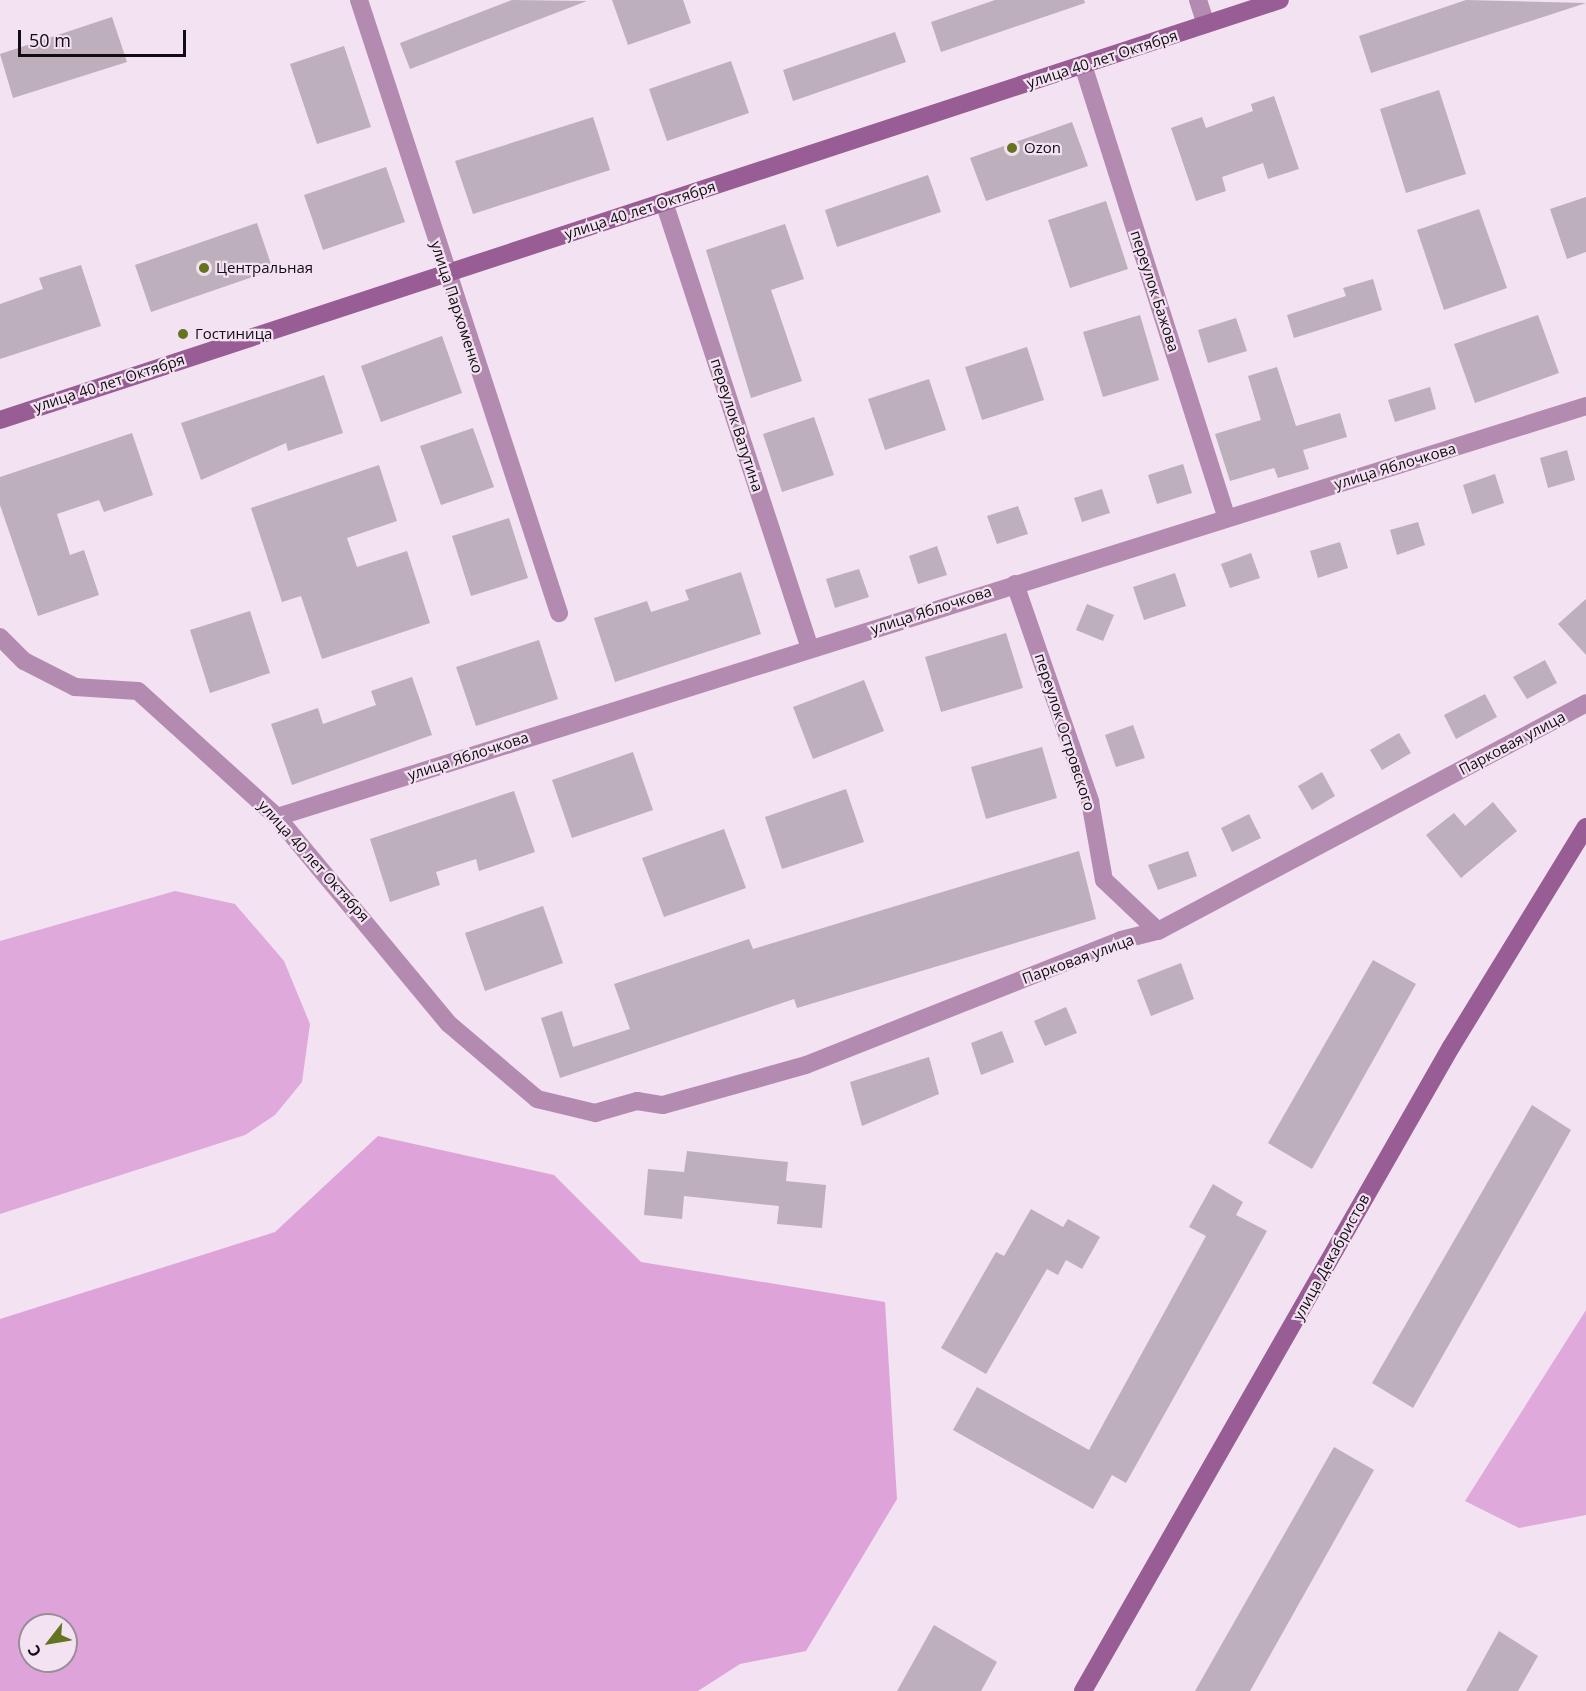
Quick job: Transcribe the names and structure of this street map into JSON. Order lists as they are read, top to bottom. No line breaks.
{"streets":{"street":["улица 40 лет Октября","переулок Бажова","улица Пархоменко","переулок Ватутина","улица Яблочкова","переулок Островского","Парковая улица","улица Декабристов"]},"crossings":[["улица 40 лет Октября","переулок Бажова"],["улица 40 лет Октября","улица Пархоменко"],["улица 40 лет Октября","переулок Ватутина"],["улица 40 лет Октября","улица Яблочкова"],["улица 40 лет Октября","Парковая улица"],["переулок Бажова","улица Яблочкова"],["переулок Ватутина","улица Яблочкова"],["улица Яблочкова","переулок Островского"],["переулок Островского","Парковая улица"]],"places":["Ozon","Центральная","Гостиница"],"scale_bar":"50 m","north":"bottom left"}
